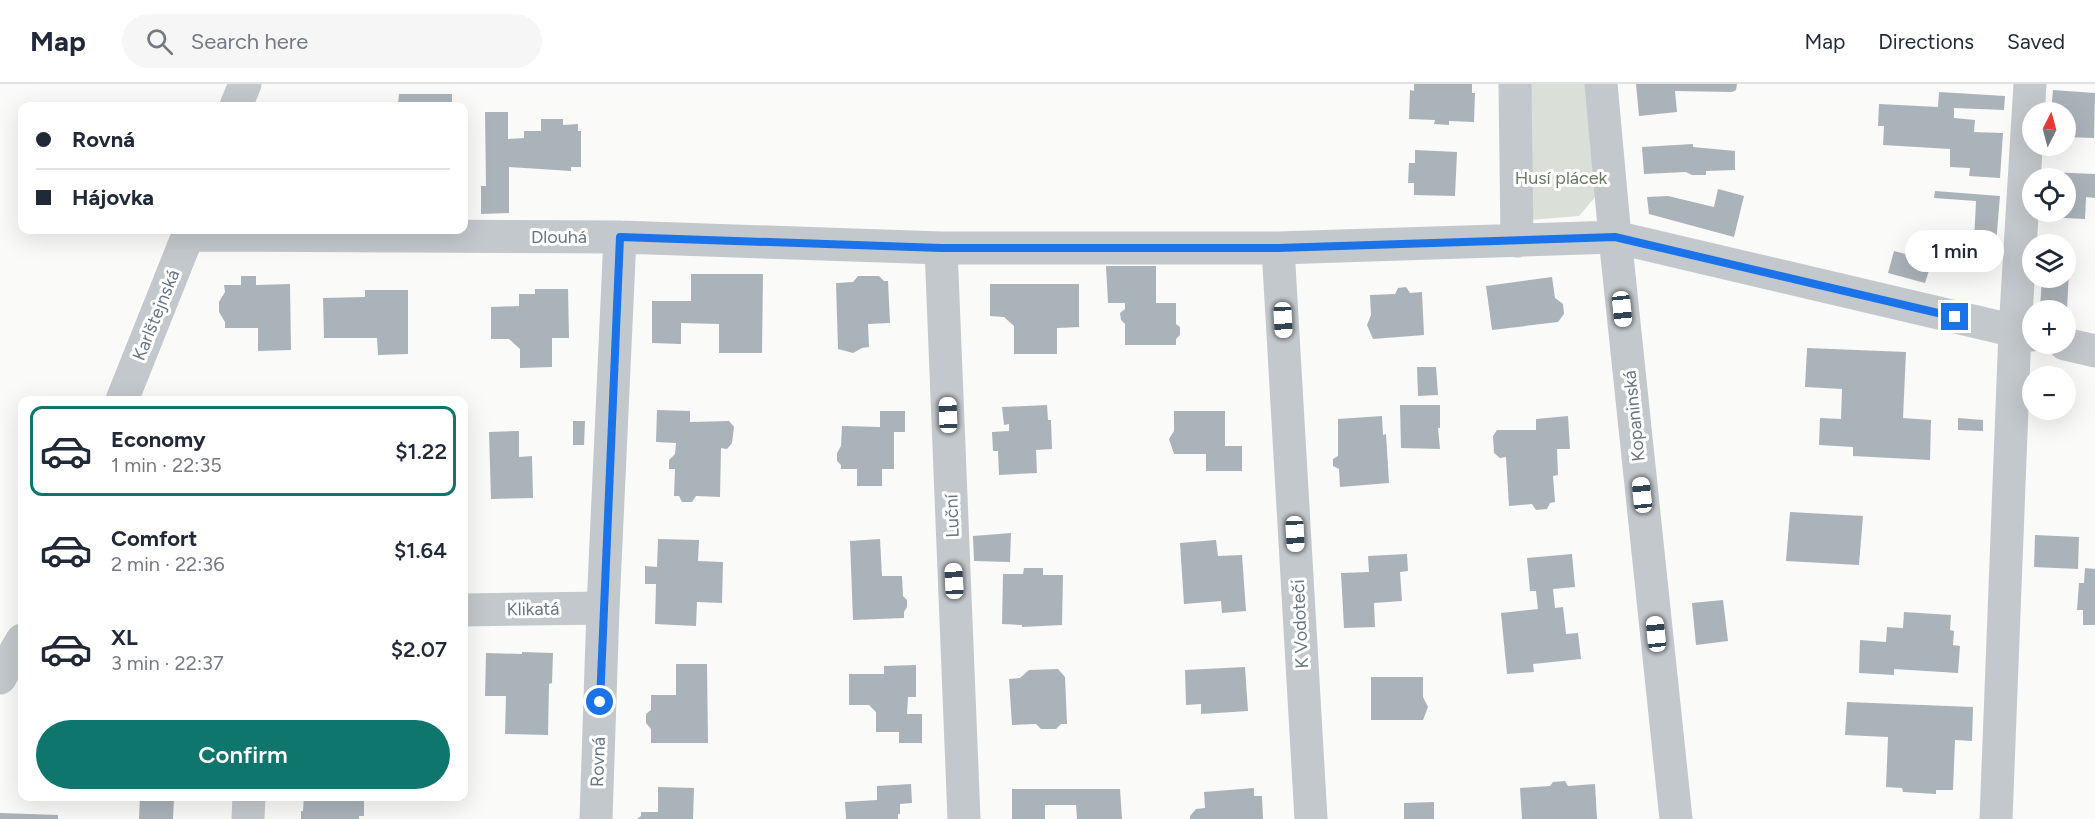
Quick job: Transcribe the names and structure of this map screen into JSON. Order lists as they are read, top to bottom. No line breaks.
{"streets":{"street":["Dlouhá","Karlštejnská","Kopaninská","Luční","Klikatá","K Vodoteči","Rovná"]},"crossings":[["Dlouhá","Kopaninská"],["Dlouhá","Luční"],["Dlouhá","K Vodoteči"],["Dlouhá","Rovná"],["Klikatá","Rovná"]],"parks":["Husí plácek"],"north":"top","page":{"header":"Map","search":"Search here","nav":["Map","Directions","Saved"],"map_buttons":["+","−"],"banner":["Rovná","Hájovka"],"bubble":"1 min","list":[{"name":"Economy","note":"1 min · 22:35","value":"$1.22"},{"name":"Comfort","note":"2 min · 22:36","value":"$1.64"},{"name":"XL","note":"3 min · 22:37","value":"$2.07"}],"buttons":"Confirm"}}
